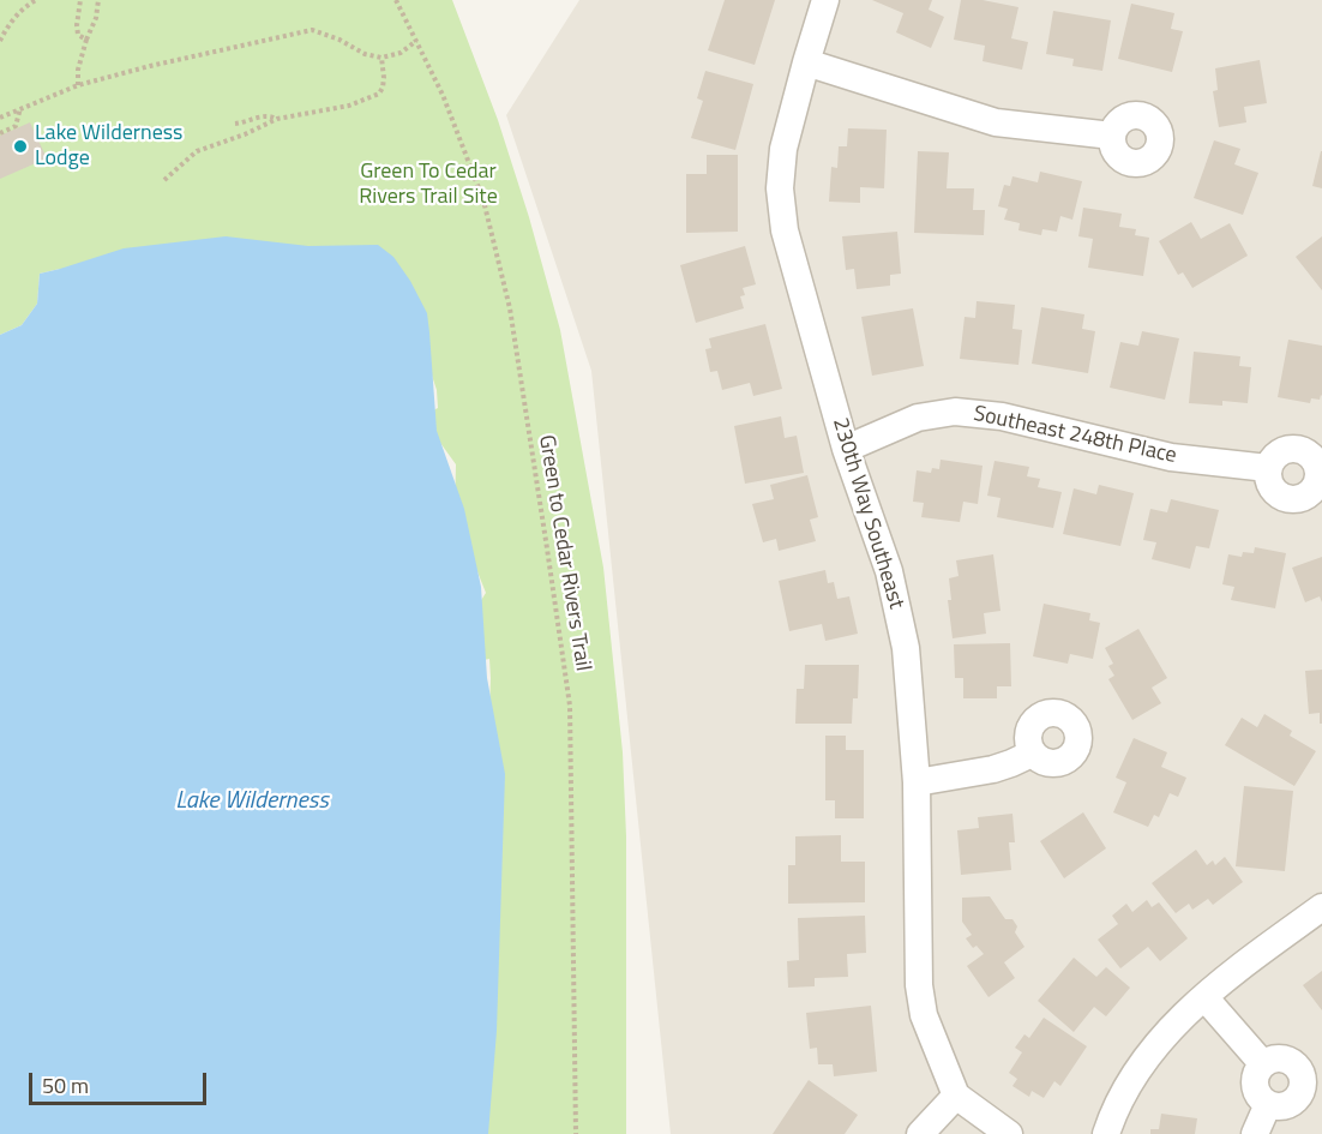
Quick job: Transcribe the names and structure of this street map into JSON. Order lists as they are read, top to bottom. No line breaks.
{"streets":{"street":["Southeast 248th Place","230th Way Southeast"],"path":["Green to Cedar Rivers Trail"]},"crossings":[["Southeast 248th Place","230th Way Southeast"]],"water":["Lake Wilderness"],"parks":["Green To Cedar Rivers Trail Site"],"places":["Lake Wilderness Lodge"],"scale_bar":"50 m"}
